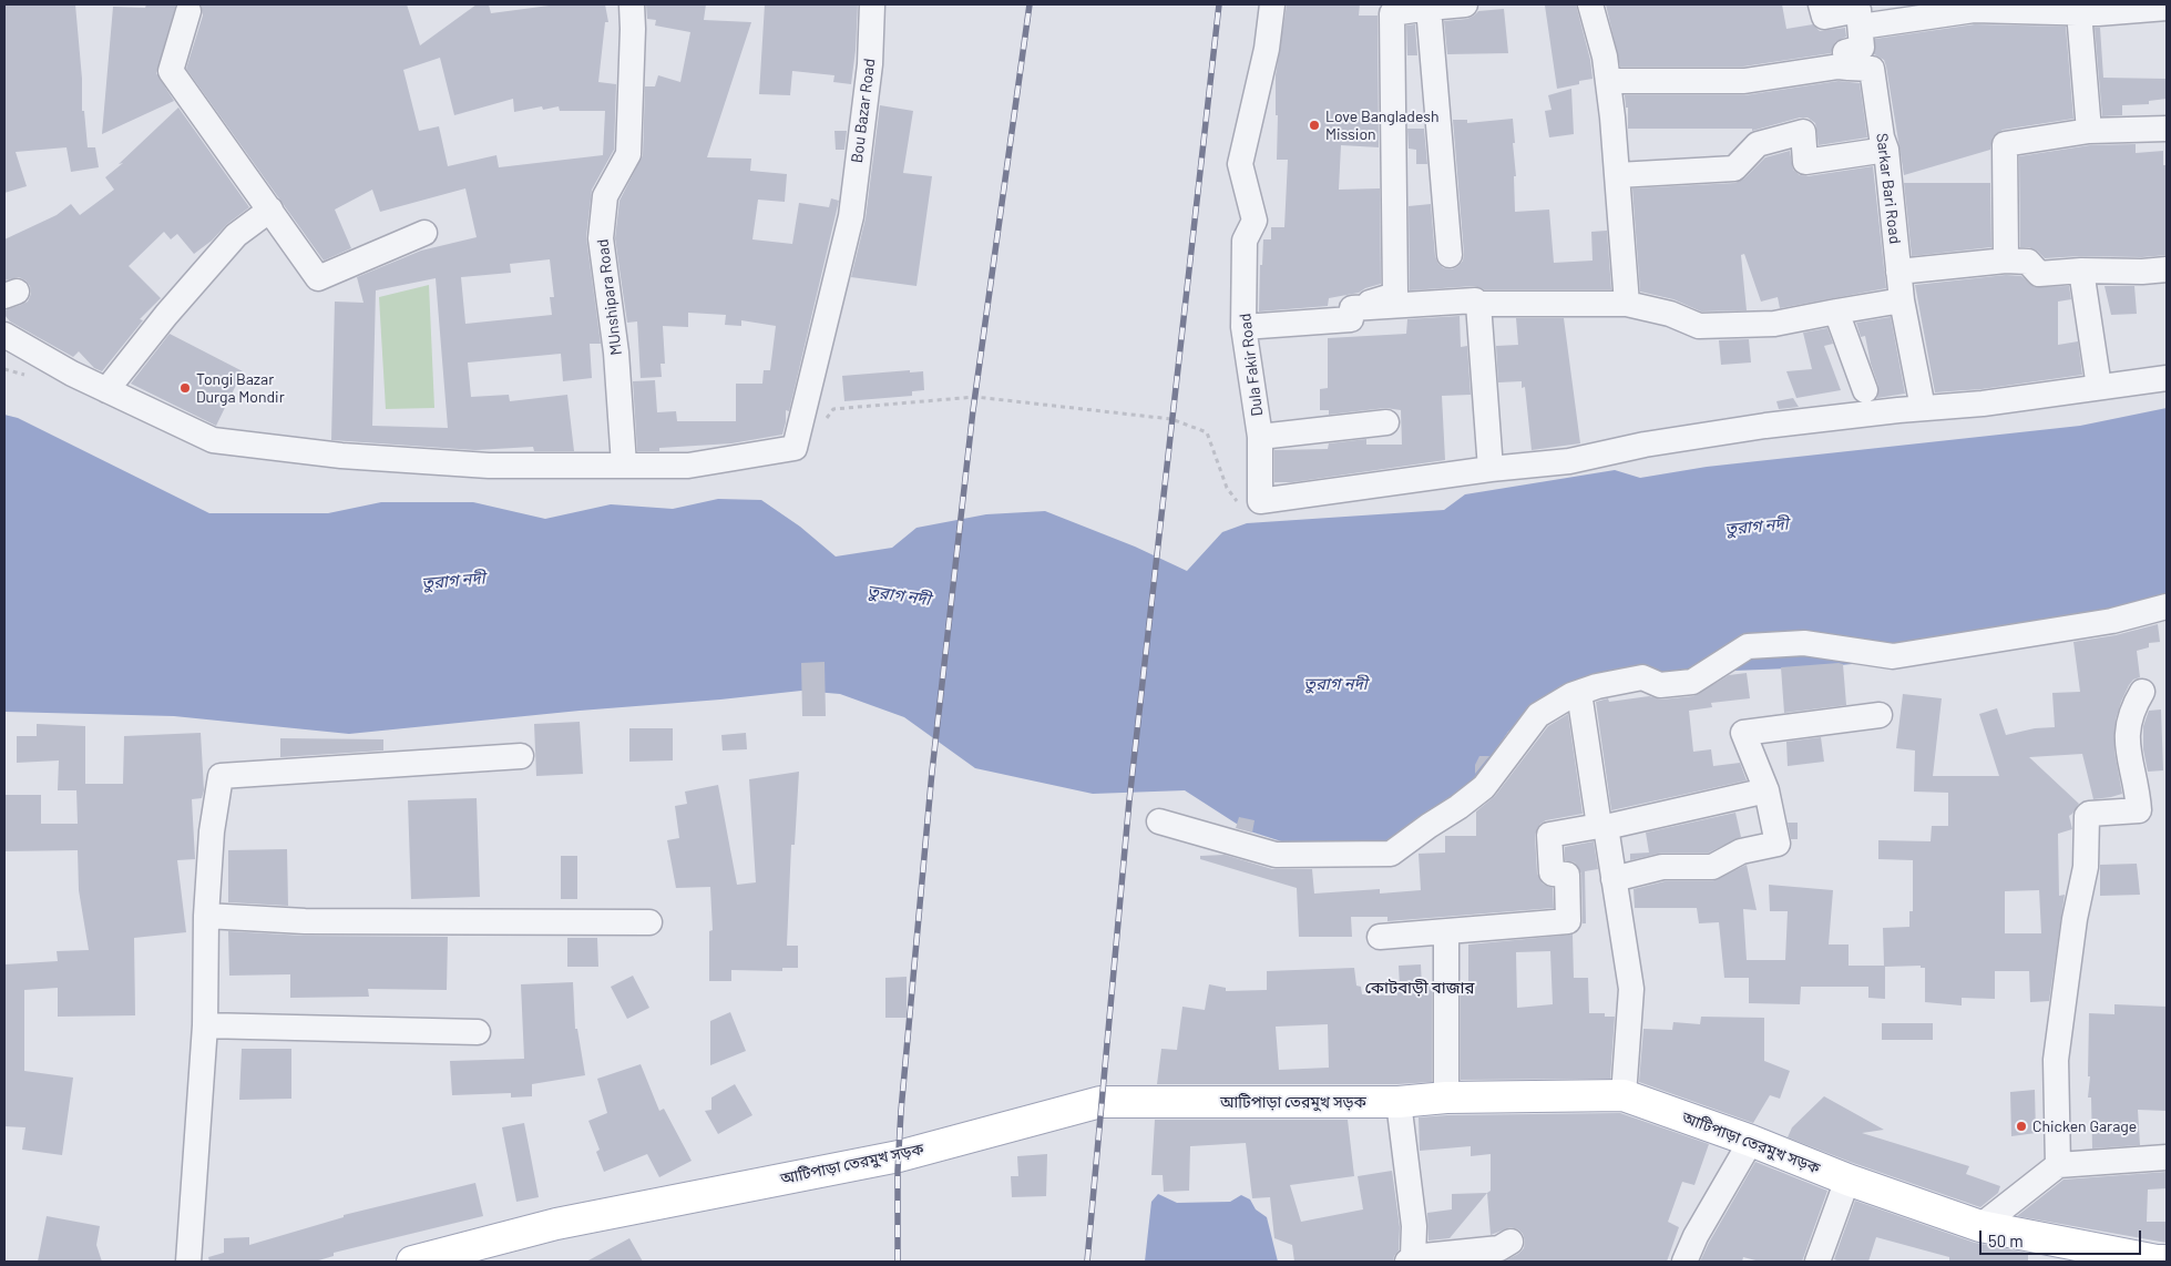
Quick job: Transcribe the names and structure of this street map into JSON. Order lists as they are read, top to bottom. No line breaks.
{"streets":{"main road":["আটিপাড়া তেরমুখ সড়ক"],"street":["Bou Bazar Road","Sarkar Bari Road","MUnshipara Road","Dula Fakir Road"]},"crossings":[["Bou Bazar Road","MUnshipara Road"]],"districts":["কোটবাড়ী বাজার"],"water":["তুরাগ নদী"],"places":["Love Bangladesh Mission","Tongi Bazar Durga Mondir","Chicken Garage"],"scale_bar":"50 m"}
